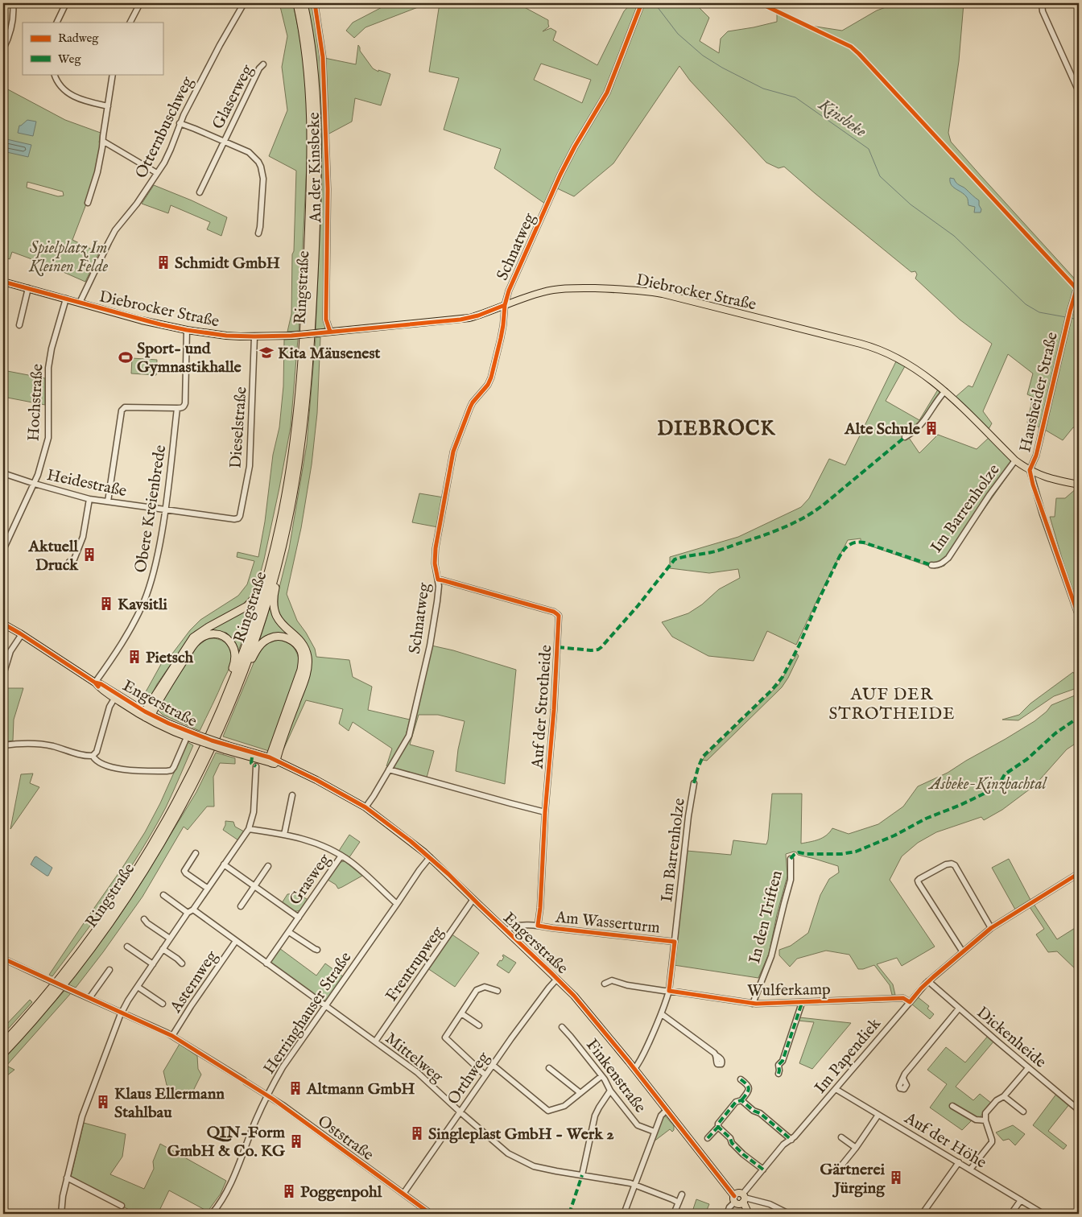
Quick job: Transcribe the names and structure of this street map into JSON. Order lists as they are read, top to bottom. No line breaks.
{"streets":{"highway":["Ringstraße"],"main road":["Diebrocker Straße","Engerstraße"],"street":["Glaserweg","Otternbuschweg","An der Kinsbeke","Schnatweg","Hausheider Straße","Hochstraße","Dieselstraße","Heidestraße","Im Barrenholze","Obere Kreienbrede","Auf der Strotheide","Grasweg","In den Triften","Am Wasserturm","Frentrupweg","Asternweg","Wulferkamp","Herringhauser Straße","Dickenheide","Im Papendiek","Mittelweg","Finkenstraße","Orthweg","Oststraße","Auf der Höhe"]},"crossings":[["Otternbuschweg","Diebrocker Straße"],["An der Kinsbeke","Diebrocker Straße"],["Schnatweg","Diebrocker Straße"],["Schnatweg","Engerstraße"],["Schnatweg","Auf der Strotheide"],["Diebrocker Straße","Hausheider Straße"],["Diebrocker Straße","Hochstraße"],["Diebrocker Straße","Dieselstraße"],["Diebrocker Straße","Im Barrenholze"],["Diebrocker Straße","Obere Kreienbrede"],["Hochstraße","Heidestraße"],["Dieselstraße","Heidestraße"],["Heidestraße","Obere Kreienbrede"],["Im Barrenholze","Engerstraße"],["Im Barrenholze","Am Wasserturm"],["Im Barrenholze","Wulferkamp"],["Obere Kreienbrede","Engerstraße"],["Engerstraße","Am Wasserturm"],["Engerstraße","Frentrupweg"],["Engerstraße","Herringhauser Straße"],["Engerstraße","Im Papendiek"],["Engerstraße","Orthweg"],["Auf der Strotheide","Am Wasserturm"],["Grasweg","Mittelweg"],["In den Triften","Wulferkamp"],["Frentrupweg","Mittelweg"],["Asternweg","Mittelweg"],["Asternweg","Oststraße"],["Wulferkamp","Im Papendiek"],["Herringhauser Straße","Mittelweg"],["Herringhauser Straße","Oststraße"],["Dickenheide","Im Papendiek"],["Im Papendiek","Auf der Höhe"],["Mittelweg","Orthweg"],["Orthweg","Oststraße"]],"districts":["DIEBROCK","AUF DER STROTHEIDE"],"water":["Kinsbeke"],"parks":["Spielplatz Im Kleinen Felde","Asbeke-Kinzbachtal"],"places":{"building":["Schmidt GmbH","Alte Schule","Aktuell Druck","Kavsitli","Pietsch","Altmann GmbH","Klaus Ellermann Stahlbau","Singleplast GmbH - Werk 2","QIN-Form GmbH & Co. KG","Gärtnerei Jürging","Poggenpohl"],"school or university":["Kita Mäusenest"],"sports":["Sport- und Gymnastikhalle"]},"legend":["Radweg","Weg"]}
